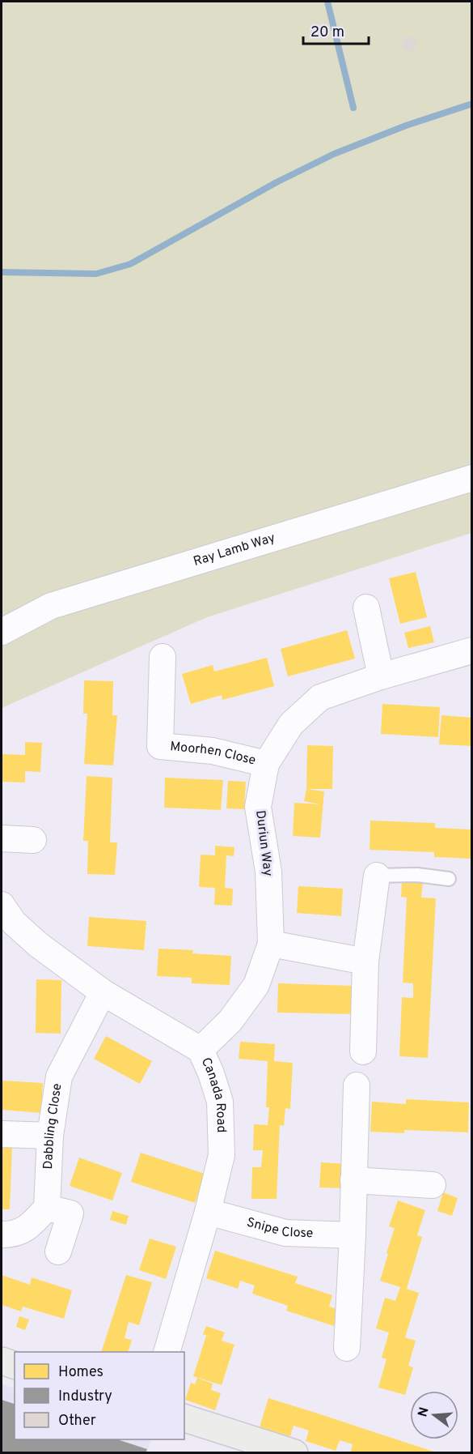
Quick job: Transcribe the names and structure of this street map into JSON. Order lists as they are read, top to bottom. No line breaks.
{"streets":{"street":["Ray Lamb Way","Moorhen Close","Duriun Way","Canada Road","Dabbling Close","Snipe Close"]},"crossings":[["Moorhen Close","Duriun Way"],["Duriun Way","Canada Road"],["Canada Road","Dabbling Close"],["Canada Road","Snipe Close"]],"legend":["Homes","Industry","Other"],"scale_bar":"20 m","north":"left"}
